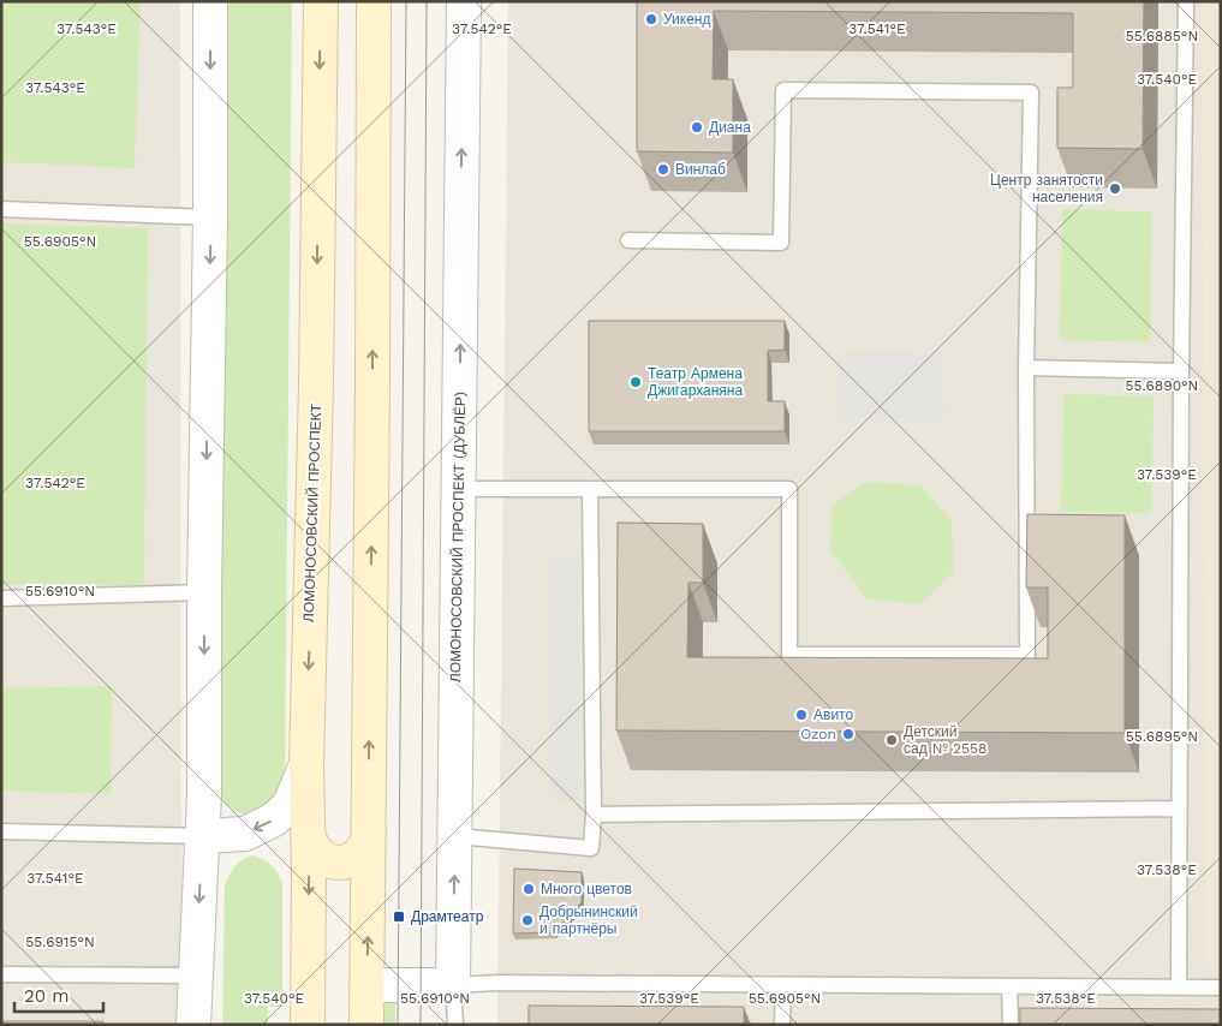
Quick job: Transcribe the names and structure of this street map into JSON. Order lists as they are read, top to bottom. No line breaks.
{"streets":{"main road":["ЛОМОНОСОВСКИЙ ПРОСПЕКТ"],"street":["ЛОМОНОСОВСКИЙ ПРОСПЕКТ (ДУБЛЁР)"]},"places":{"other":["Уикенд","Диана","Винлаб","Центр занятости населения","Театр Армена Джигарханяна","Авито","Ozon","Детский сад № 2558","Много цветов","Добрынинский и партнёры"],"transit":["Драмтеатр"]},"scale_bar":"20 m","coordinates":["37.543°E","37.542°E","37.541°E","55.6885°N","37.540°E","55.6905°N","55.6890°N","37.539°E","55.6910°N","55.6895°N","37.538°E","55.6915°N"]}
